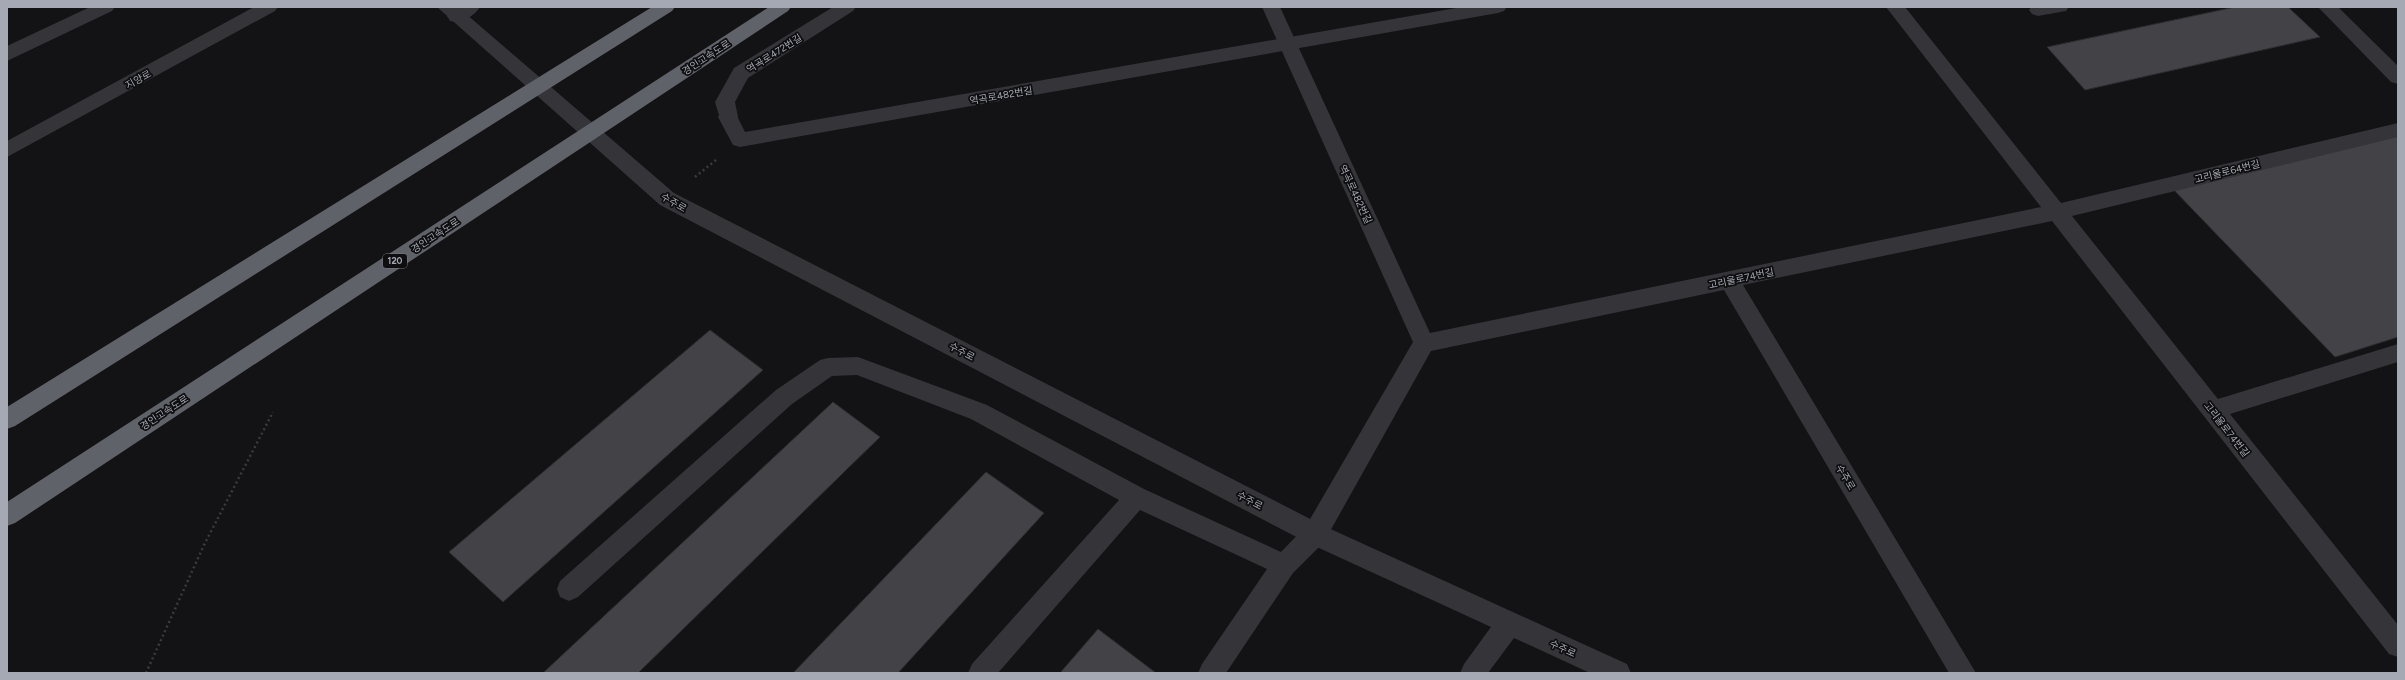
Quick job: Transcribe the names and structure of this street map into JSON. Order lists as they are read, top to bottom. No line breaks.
{"streets":{"highway":["경인고속도로","120"],"street":["역곡로472번길","지양로","역곡로482번길","고리울로64번길","수주로","고리울로74번길"]},"crossings":[["역곡로472번길","역곡로482번길"],["역곡로482번길","고리울로74번길"],["고리울로64번길","고리울로74번길"],["수주로","고리울로74번길"]]}
